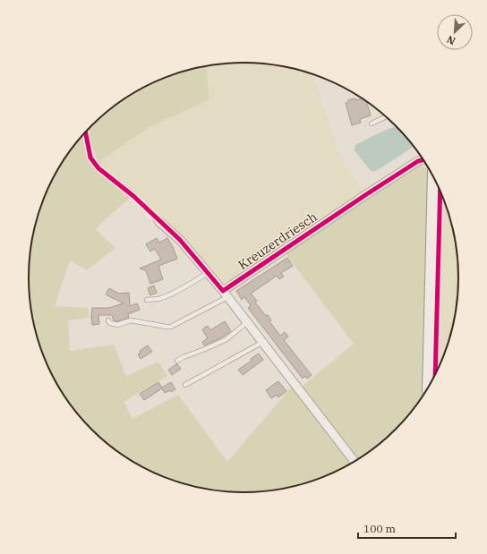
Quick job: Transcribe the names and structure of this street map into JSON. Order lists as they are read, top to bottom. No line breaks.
{"streets":{"street":["Kreuzerdriesch"]},"scale_bar":"100 m","north":"bottom left"}
